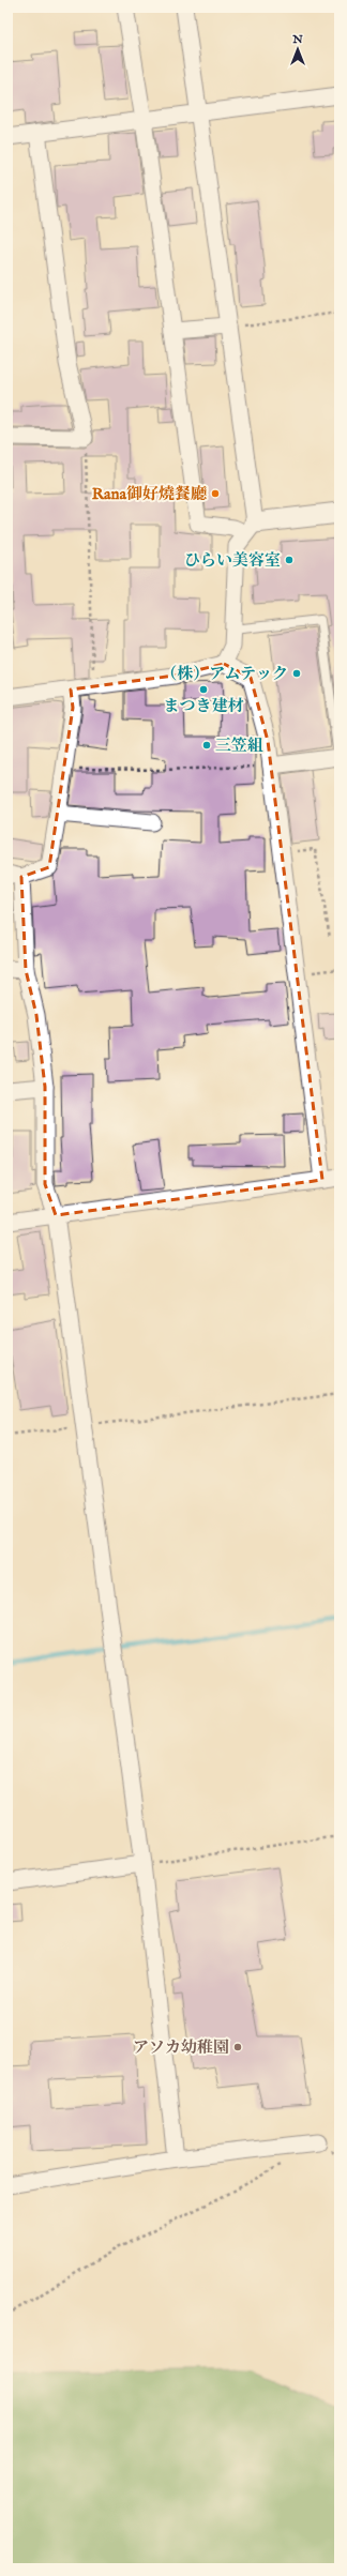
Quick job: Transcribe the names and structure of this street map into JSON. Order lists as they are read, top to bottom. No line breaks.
{"places":["Rana御好燒餐廳","ひらい美容室","（株）アムテック","まつき建材","三笠組","アソカ幼稚園"],"north":"top"}
